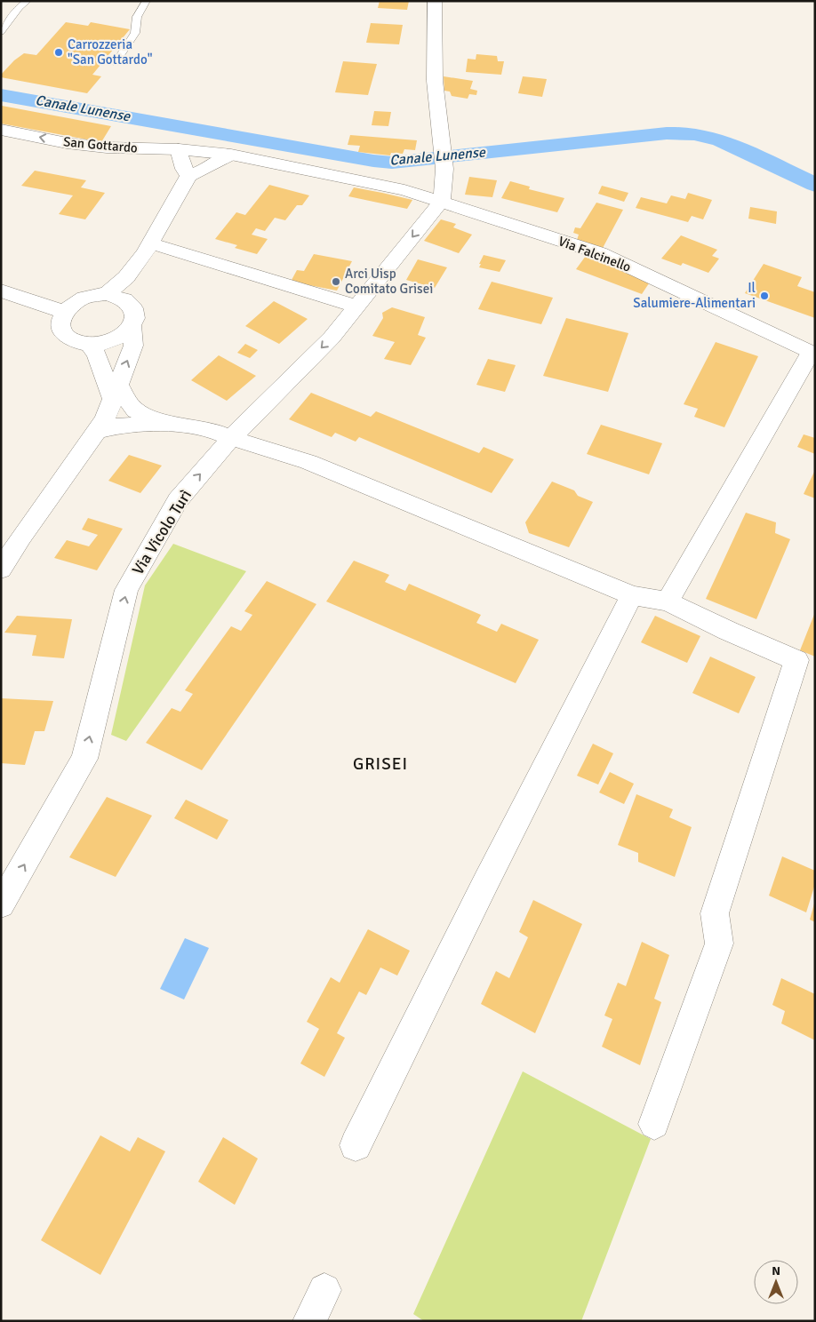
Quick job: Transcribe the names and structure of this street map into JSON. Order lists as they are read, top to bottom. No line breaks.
{"streets":{"street":["San Gottardo","Via Falcinello","Via Vicolo Turì"]},"crossings":[["San Gottardo","Via Falcinello"],["Via Falcinello","Via Vicolo Turì"]],"districts":["GRISEI"],"water":["Canale Lunense"],"places":["Carrozzeria \"San Gottardo\"","Arci Uisp Comitato Grisei","Il Salumiere-Alimentari"],"north":"top"}
